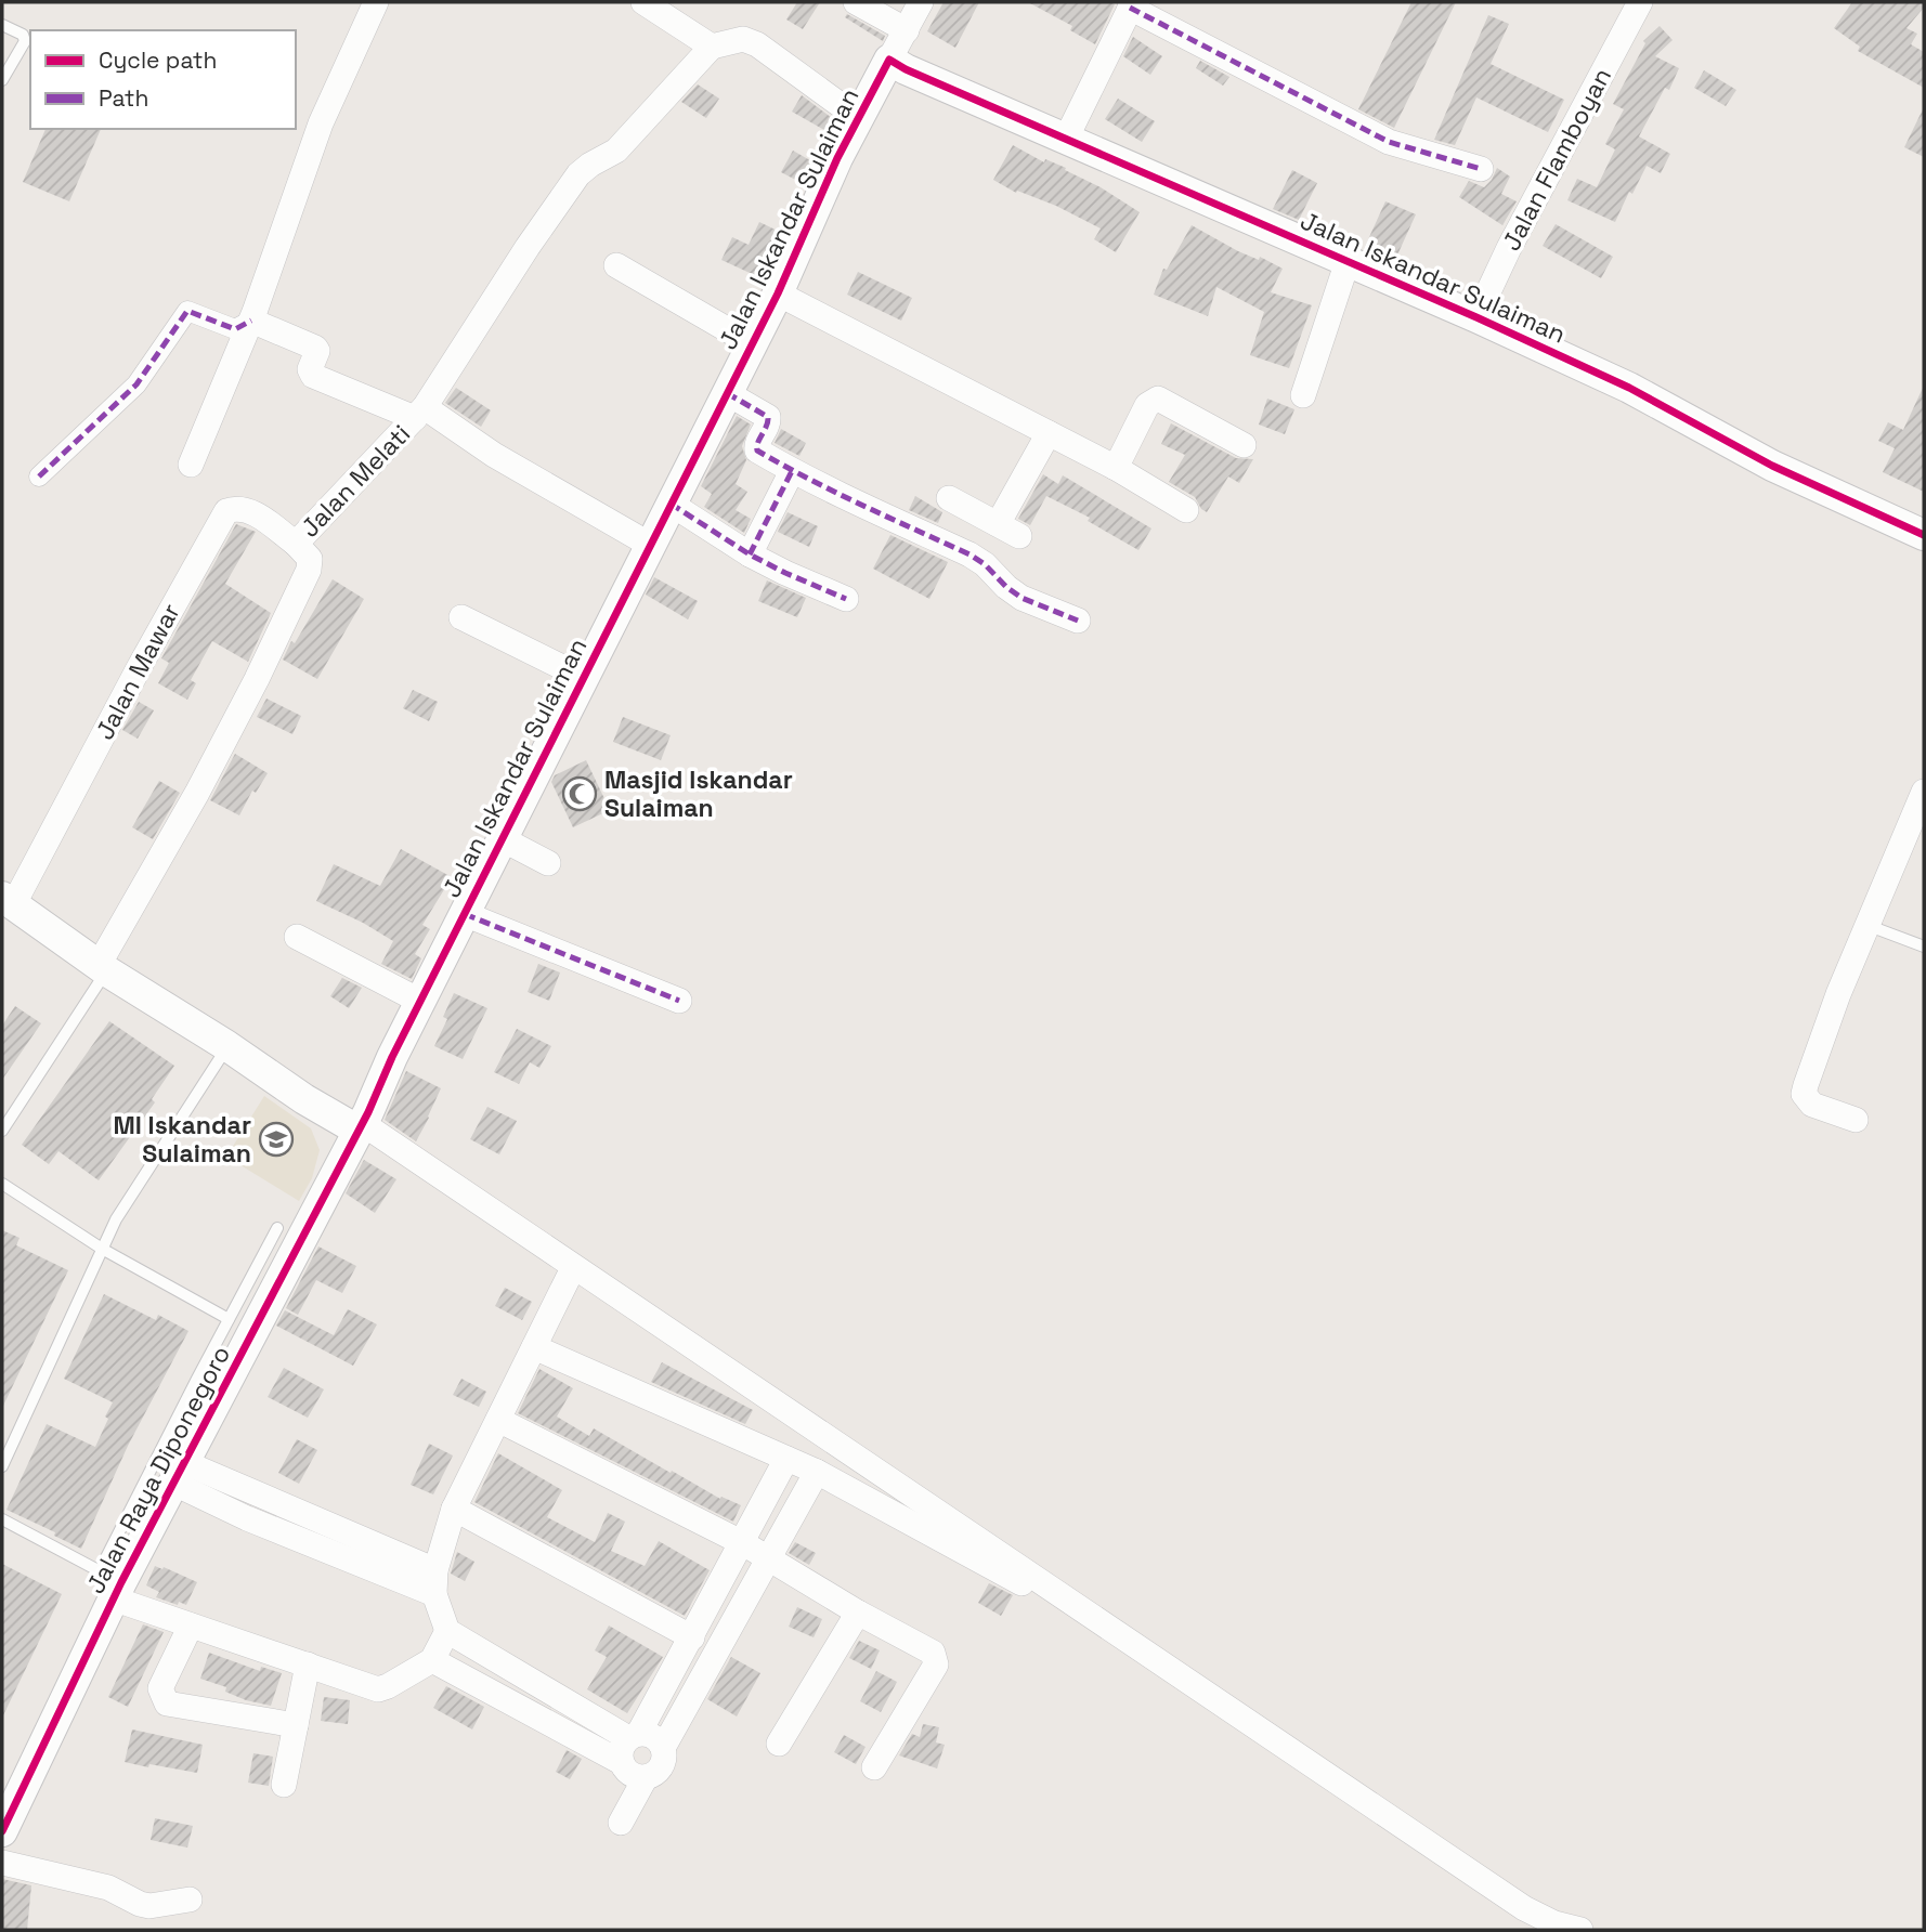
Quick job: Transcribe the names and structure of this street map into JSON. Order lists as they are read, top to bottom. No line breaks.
{"streets":{"street":["Jalan Flamboyan","Jalan Iskandar Sulaiman","Jalan Melati","Jalan Mawar","Jalan Raya Diponegoro"]},"crossings":[["Jalan Flamboyan","Jalan Iskandar Sulaiman"],["Jalan Iskandar Sulaiman","Jalan Raya Diponegoro"],["Jalan Melati","Jalan Mawar"]],"places":{"mosque":["Masjid Iskandar Sulaiman"],"school or university":["MI Iskandar Sulaiman"]},"legend":["Cycle path","Path"]}
